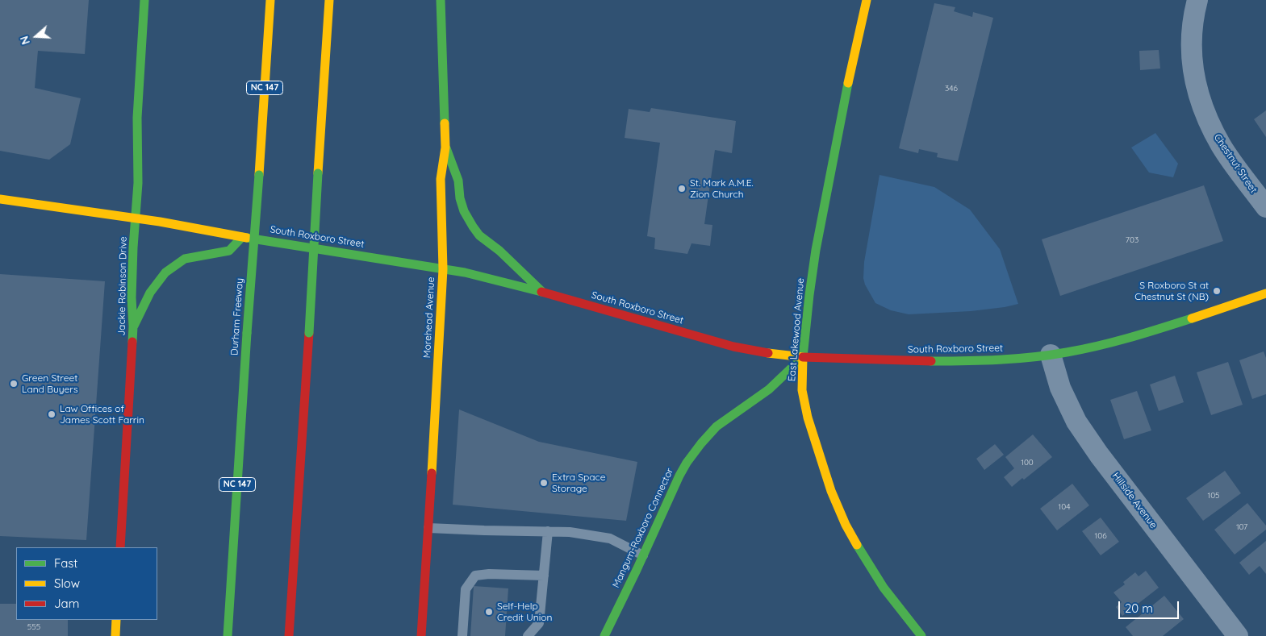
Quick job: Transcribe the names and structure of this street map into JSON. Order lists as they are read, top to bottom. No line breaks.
{"streets":{"main road":["NC 147","South Roxboro Street","Jackie Robinson Drive","Durham Freeway","Morehead Avenue","East Lakewood Avenue","Mangum-Roxboro Connector"],"street":["Chestnut Street","Hillside Avenue"]},"crossings":[["South Roxboro Street","Jackie Robinson Drive"],["South Roxboro Street","Morehead Avenue"],["South Roxboro Street","East Lakewood Avenue"],["South Roxboro Street","Hillside Avenue"],["South Roxboro Street","Mangum-Roxboro Connector"],["East Lakewood Avenue","Mangum-Roxboro Connector"]],"places":["St. Mark A.M.E. Zion Church","S Roxboro St at Chestnut St (NB)","Green Street Land Buyers","Law Offices of James Scott Farrin","Extra Space Storage","Self-Help Credit Union"],"house_numbers":["346","703","100","105","104","107","106","555"],"legend":["Fast","Slow","Jam"],"scale_bar":"20 m","north":"left"}
